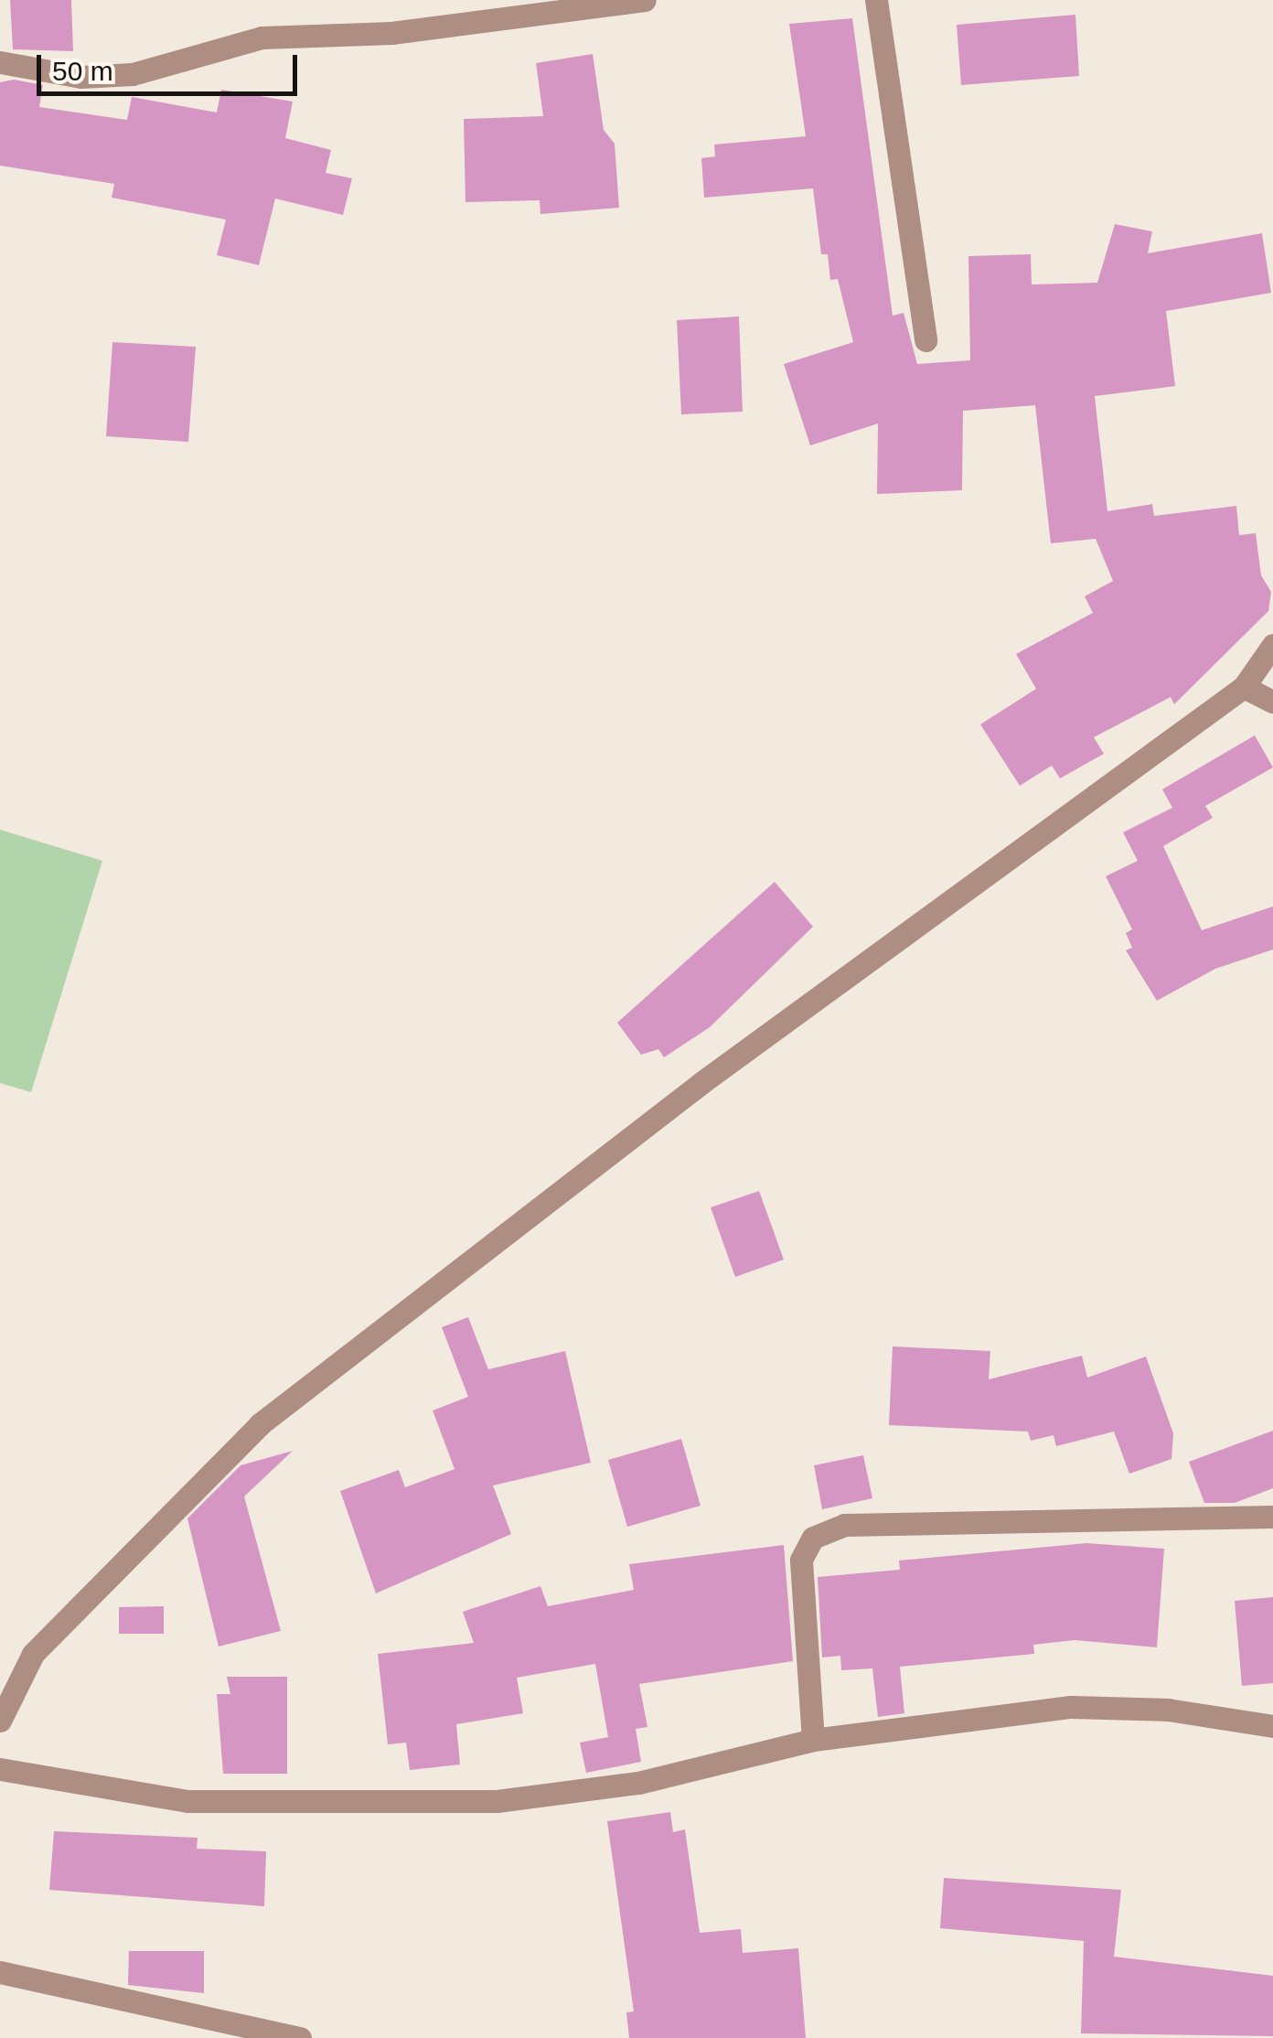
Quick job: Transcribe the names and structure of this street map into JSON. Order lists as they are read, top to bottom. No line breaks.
{"scale_bar":"50 m"}
